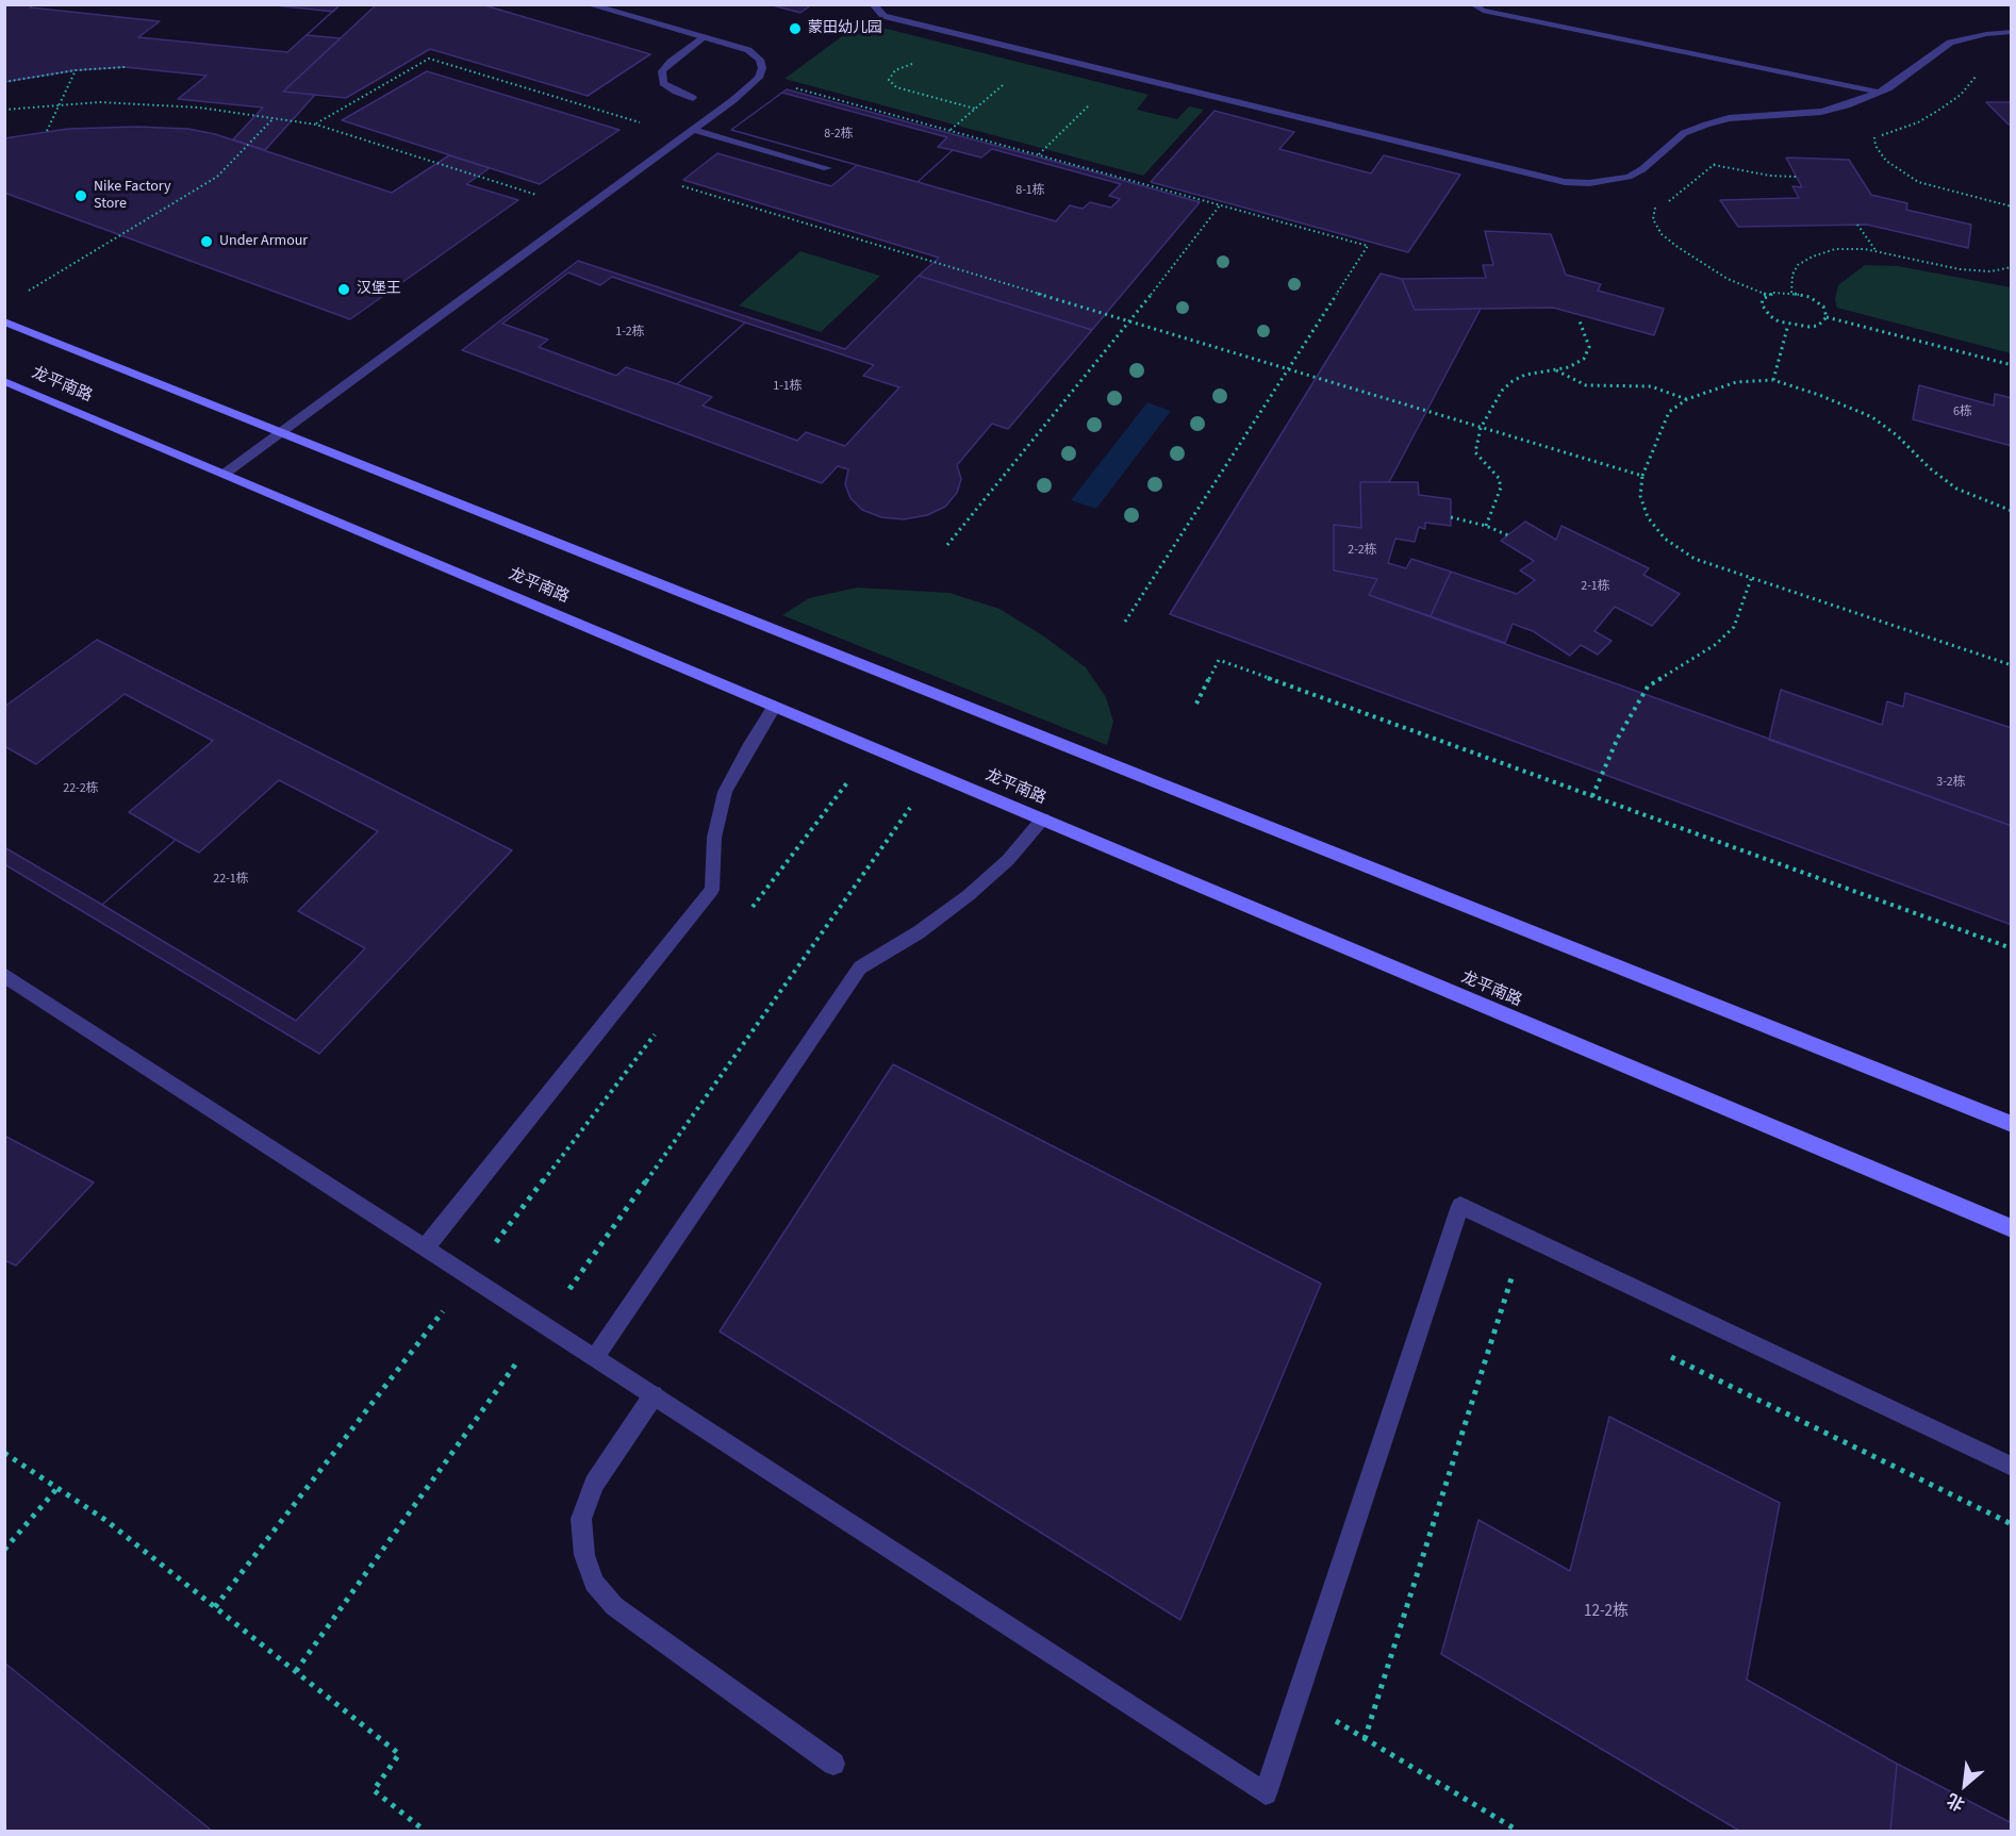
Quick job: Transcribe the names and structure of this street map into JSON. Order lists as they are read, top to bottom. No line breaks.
{"streets":{"main road":["龙平南路"]},"places":["蒙田幼儿园","Nike Factory Store","Under Armour","汉堡王"],"house_numbers":["8-2栋","8-1栋","1-2栋","1-1栋","6栋","2-2栋","2-1栋","3-2栋","22-2栋","22-1栋","12-2栋"],"north":"bottom left"}
